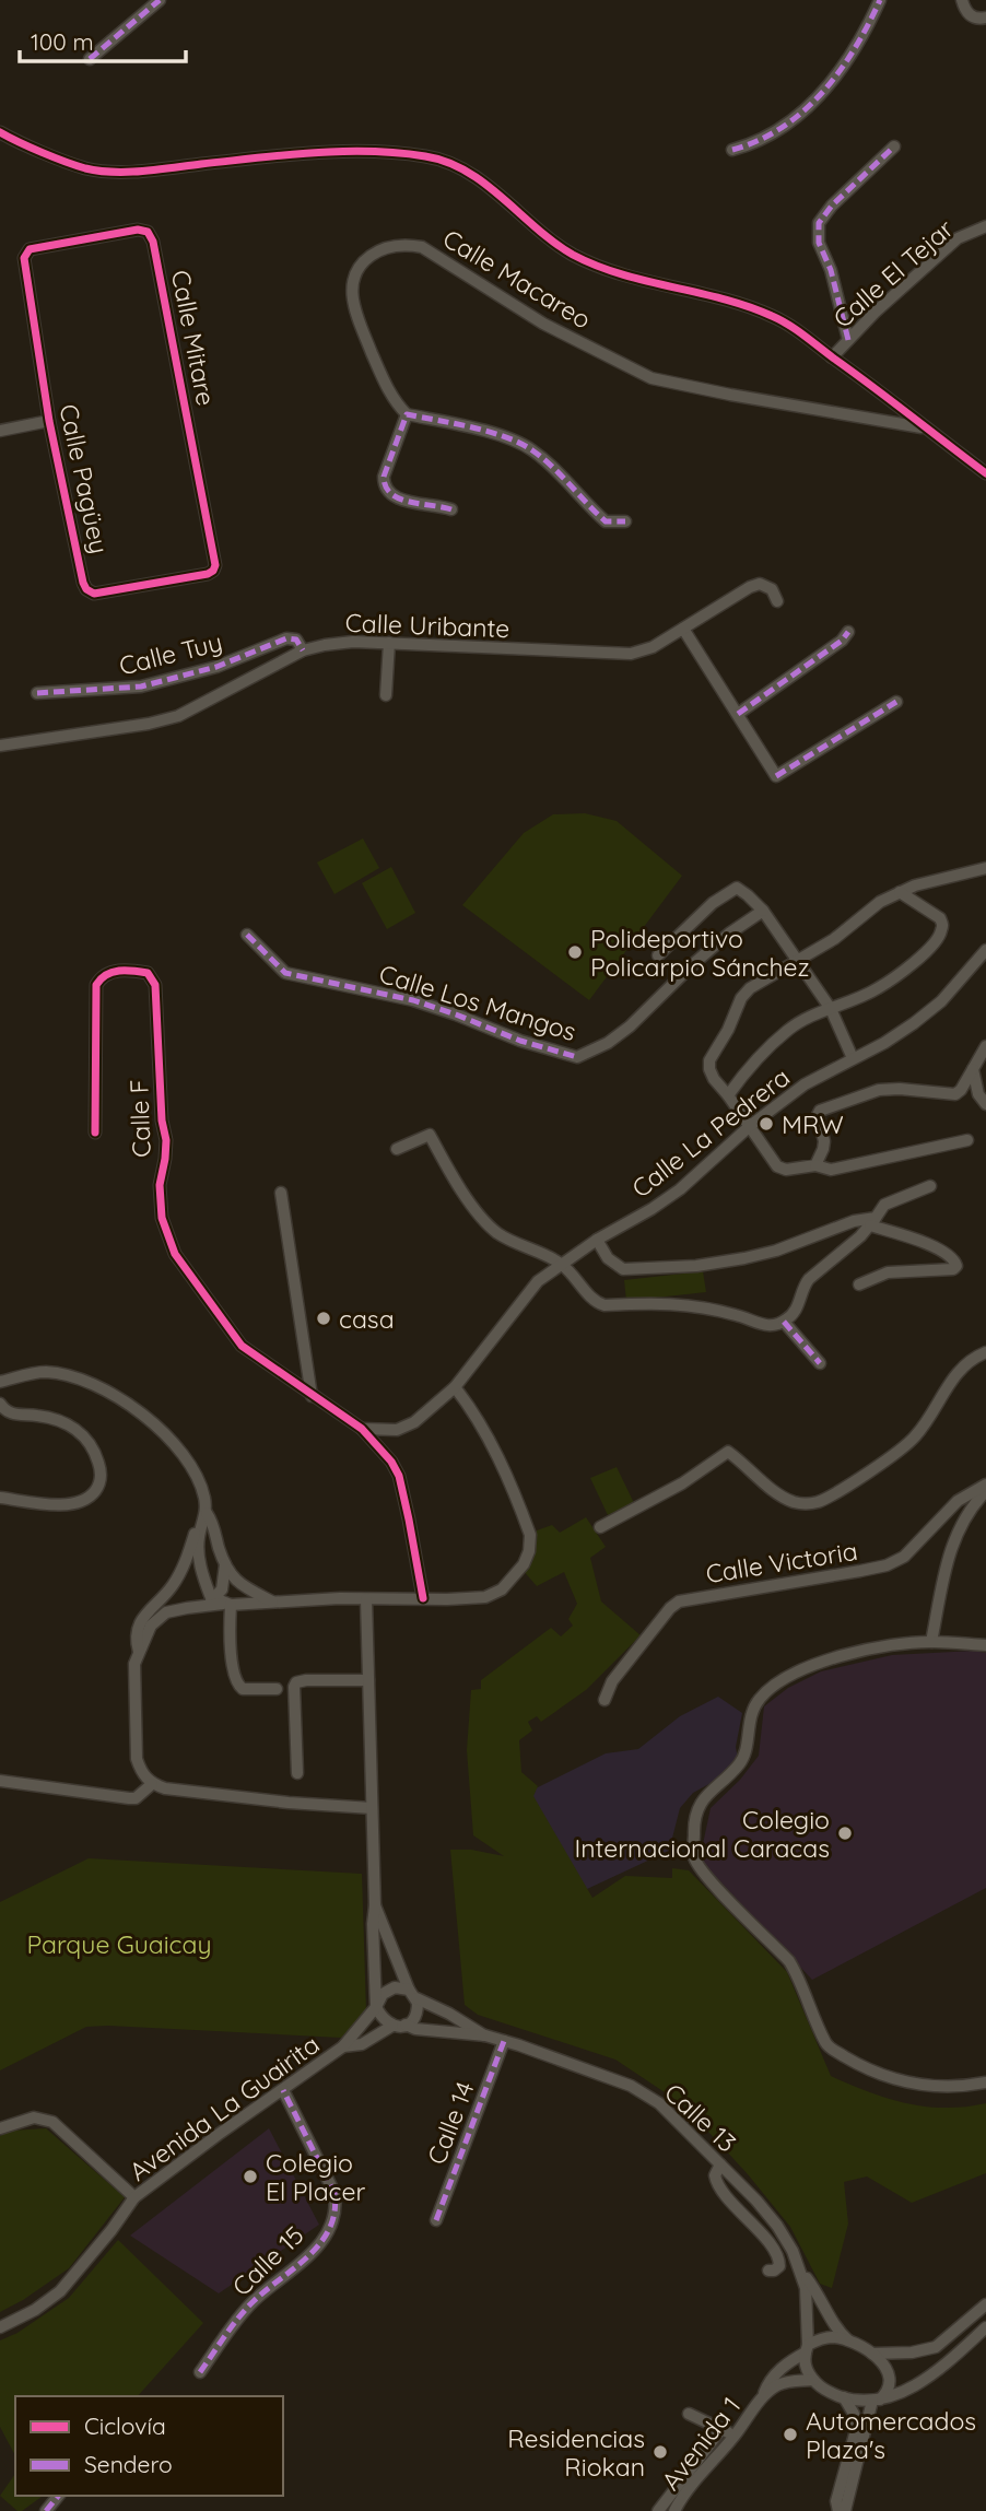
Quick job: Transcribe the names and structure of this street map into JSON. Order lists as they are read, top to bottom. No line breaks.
{"streets":{"street":["Calle El Tejar","Calle Macareo","Calle Mitare","Calle Pagüey","Calle Uribante","Calle Tuy","Calle Los Mangos","Calle F","Calle La Pedrera","Calle Victoria","Avenida La Guairita","Calle 13","Calle 14","Calle 15","Avenida 1"]},"crossings":[["Calle Mitare","Calle Pagüey"],["Calle Uribante","Calle Tuy"],["Calle F","Calle La Pedrera"],["Avenida La Guairita","Calle 13"],["Avenida La Guairita","Calle 15"],["Calle 13","Calle 14"],["Calle 13","Avenida 1"]],"parks":["Parque Guaicay"],"places":["Polideportivo Policarpio Sánchez","MRW","casa","Colegio Internacional Caracas","Colegio El Placer","Automercados Plaza's","Residencias Riokan"],"legend":["Ciclovía","Sendero"],"scale_bar":"100 m"}
